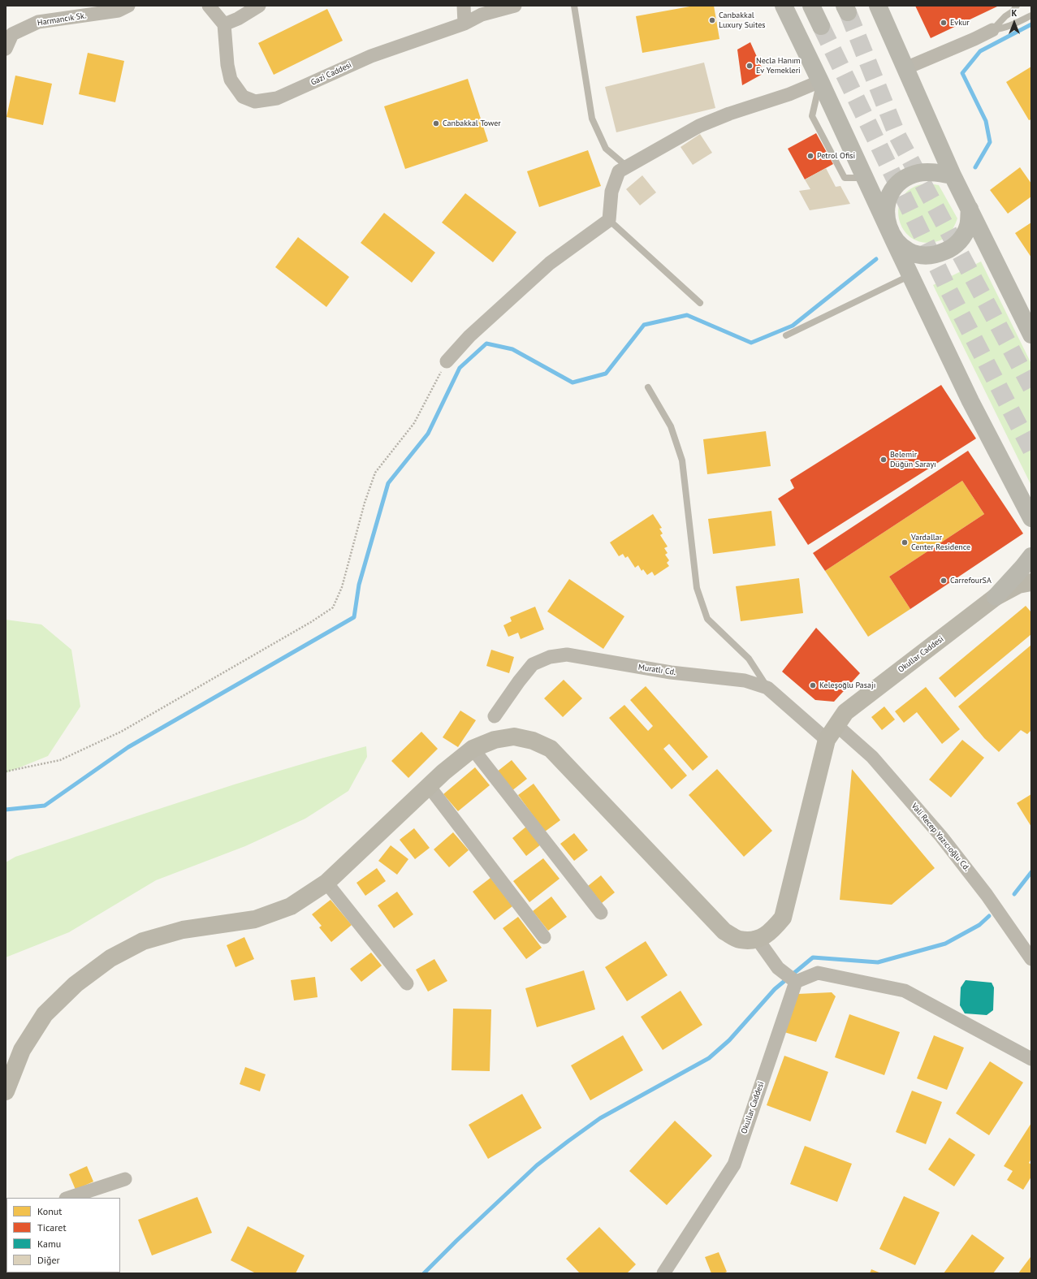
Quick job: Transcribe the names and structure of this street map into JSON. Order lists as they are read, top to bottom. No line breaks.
{"streets":{"street":["Harmancık Sk.","Gazi Caddesi","Okullar Caddesi","Muratlı Cd.","Vali Recep Yazıcıoğlu Cd."]},"crossings":[["Okullar Caddesi","Muratlı Cd."],["Okullar Caddesi","Vali Recep Yazıcıoğlu Cd."]],"places":["Canbakkal Luxury Suites","Evkur","Necla Hanım Ev Yemekleri","Canbakkal Tower","Petrol Ofisi","Belemir Düğün Sarayı","Vardallar Center Residence","CarrefourSA","Keleşoğlu Pasajı"],"legend":["Konut","Ticaret","Kamu","Diğer"],"north":"top"}
